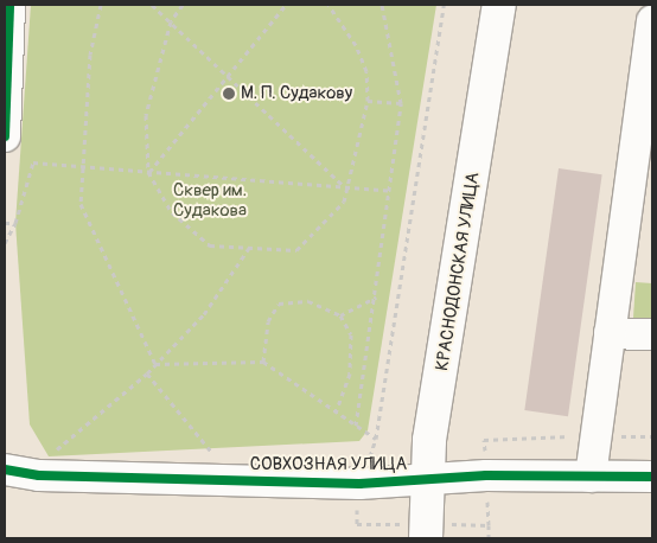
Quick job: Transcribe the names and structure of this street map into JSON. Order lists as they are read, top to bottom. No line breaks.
{"streets":{"main road":["КРАСНОДОНСКАЯ УЛИЦА"],"street":["СОВХОЗНАЯ УЛИЦА"]},"crossings":[["КРАСНОДОНСКАЯ УЛИЦА","СОВХОЗНАЯ УЛИЦА"]],"parks":["Сквер им. Судакова"],"places":["М. П. Судакову"]}
